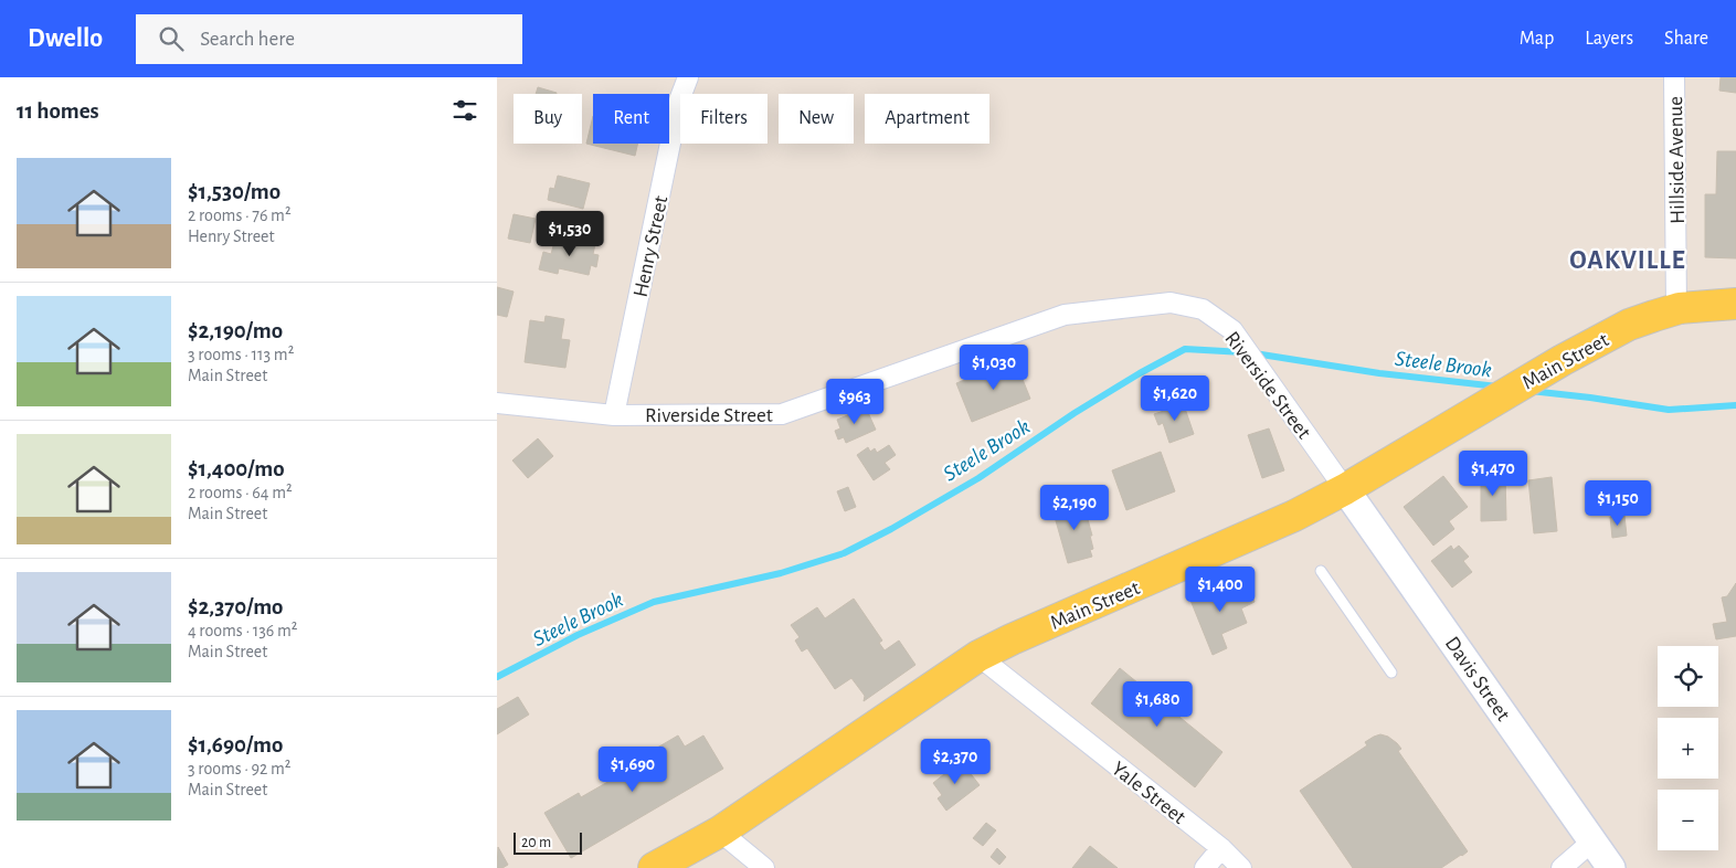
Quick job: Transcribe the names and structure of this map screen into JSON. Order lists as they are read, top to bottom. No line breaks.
{"streets":{"main road":["Main Street","Davis Street"],"street":["Hillside Avenue","Henry Street","Riverside Street","Yale Street"]},"crossings":[["Hillside Avenue","Main Street"],["Henry Street","Riverside Street"],["Main Street","Riverside Street"],["Main Street","Davis Street"],["Main Street","Yale Street"],["Riverside Street","Davis Street"]],"districts":["OAKVILLE"],"water":["Steele Brook"],"scale_bar":"20 m","page":{"header":"Dwello","search":"Search here","nav":["Map","Layers","Share"],"heading":"11 homes","chip":["Buy","Rent","Filters","New","Apartment"],"list":[{"name":"$1,530/mo","note":"2 rooms · 76 m² · Henry Street"},{"name":"$2,190/mo","note":"3 rooms · 113 m² · Main Street"},{"name":"$1,400/mo","note":"2 rooms · 64 m² · Main Street"},{"name":"$2,370/mo","note":"4 rooms · 136 m² · Main Street"},{"name":"$1,690/mo","note":"3 rooms · 92 m² · Main Street"}],"price":["$1,530","$1,030","$1,620","$963","$1,470","$1,150","$2,190","$1,400","$1,680","$2,370","$1,690"],"map_buttons":["+","−"],"scale":"20 m"}}
